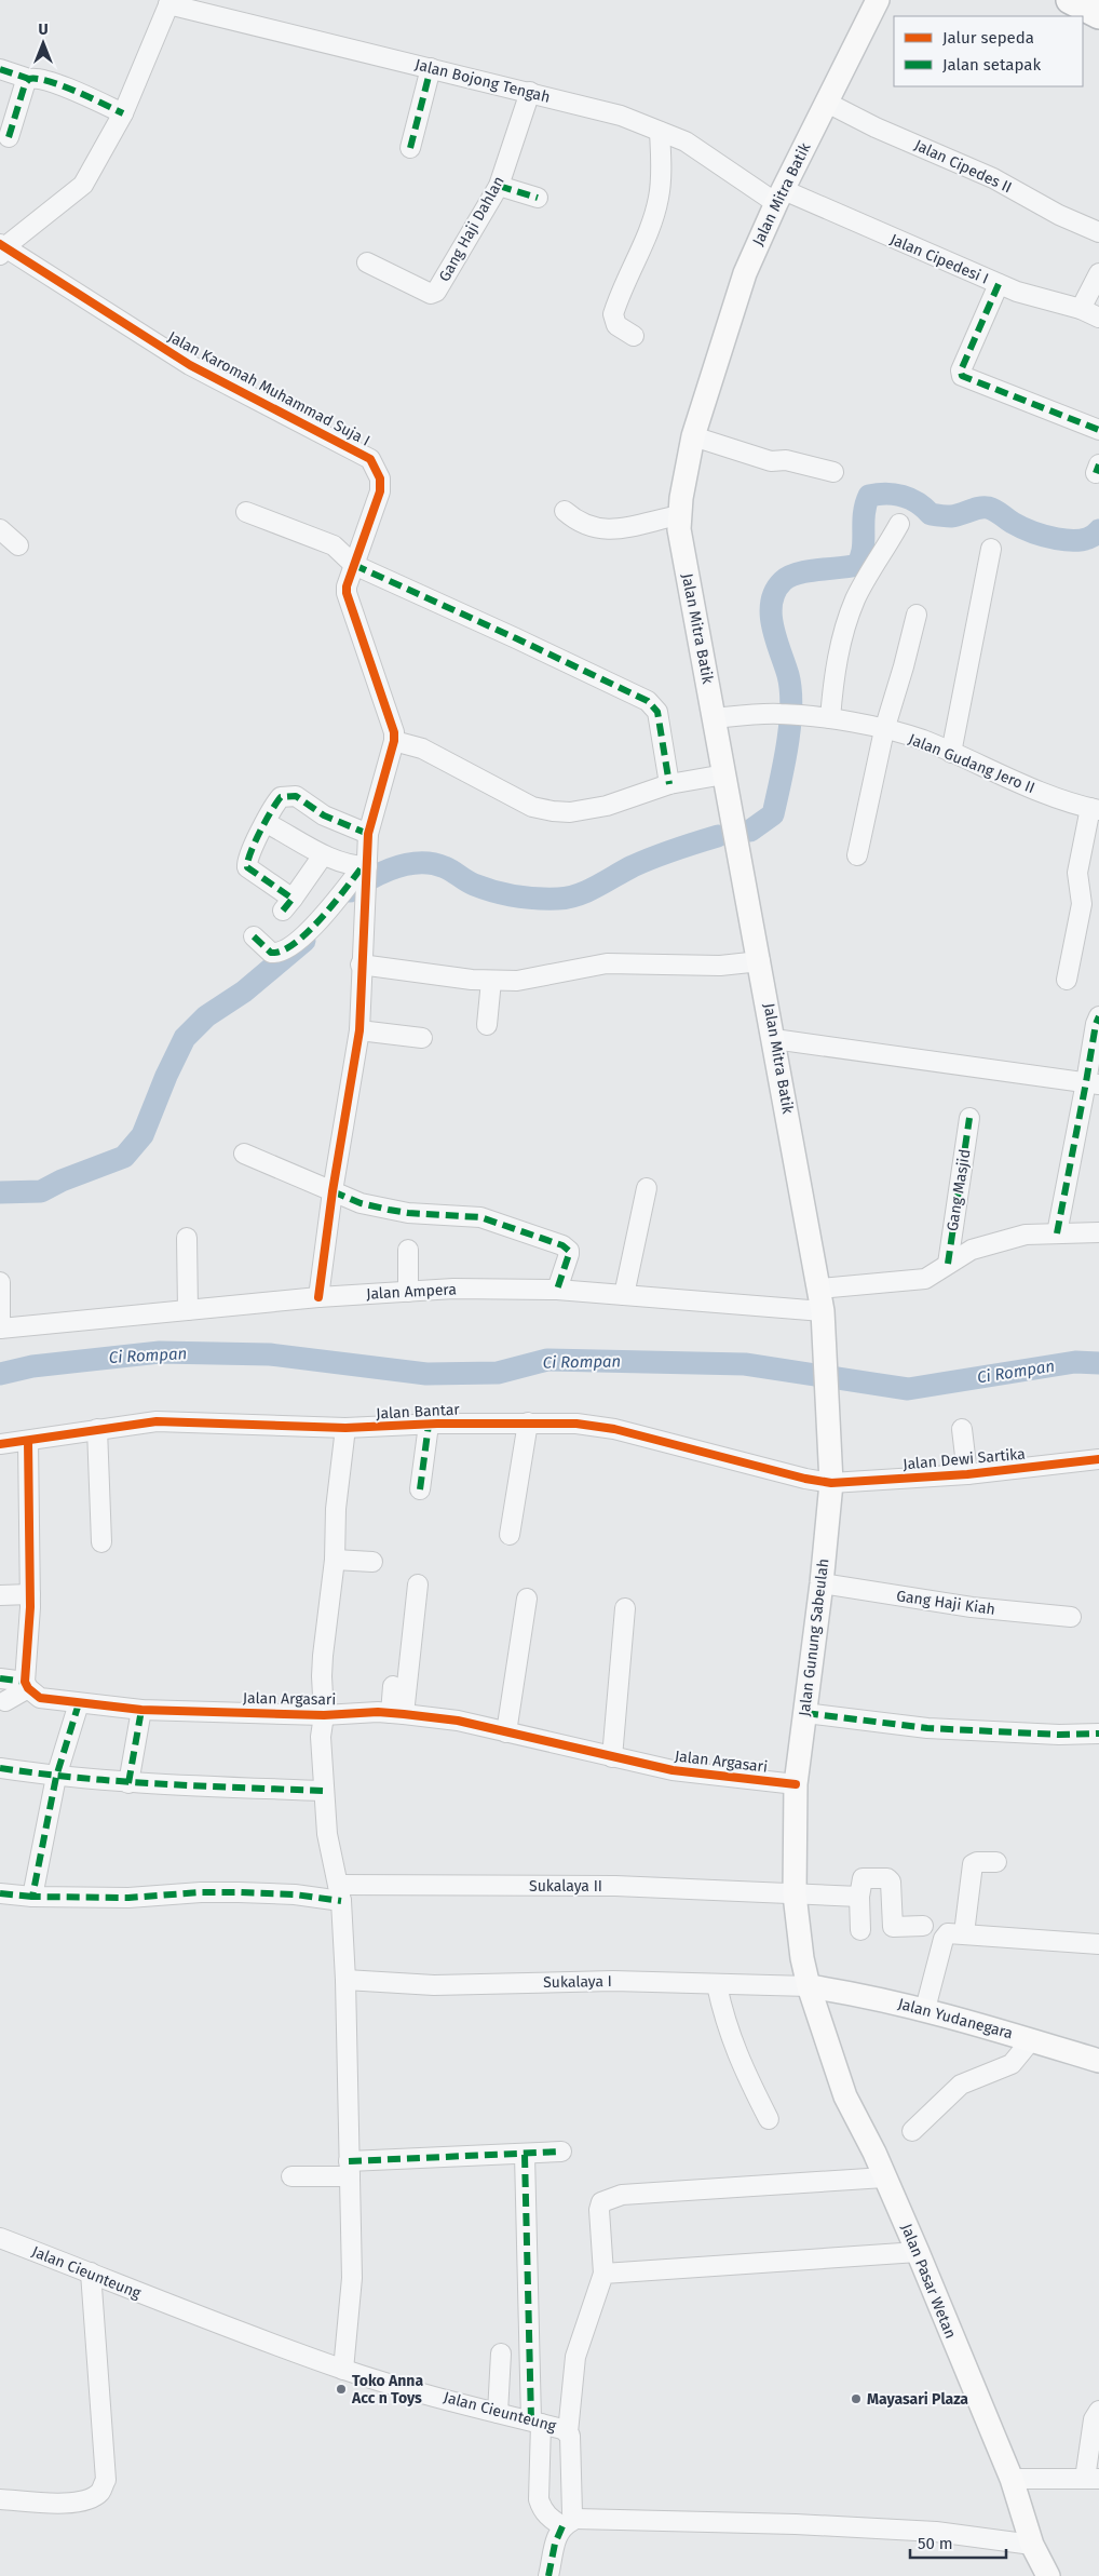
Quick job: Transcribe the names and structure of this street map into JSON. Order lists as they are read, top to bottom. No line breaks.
{"streets":{"main road":["Jalan Mitra Batik","Jalan Gunung Sabeulah","Jalan Yudanegara","Jalan Pasar Wetan"],"street":["Jalan Bojong Tengah","Jalan Cipedes II","Gang Haji Dahlan","Jalan Cipedesi I","Jalan Karomah Muhammad Suja I","Jalan Gudang Jero II","Gang Masjid","Jalan Ampera","Jalan Bantar","Jalan Dewi Sartika","Gang Haji Kiah","Jalan Argasari","Sukalaya II","Sukalaya I","Jalan Cieunteung"]},"crossings":[["Jalan Bojong Tengah","Jalan Mitra Batik"],["Jalan Bojong Tengah","Gang Haji Dahlan"],["Jalan Bojong Tengah","Jalan Cipedesi I"],["Jalan Cipedes II","Jalan Mitra Batik"],["Jalan Mitra Batik","Jalan Cipedesi I"],["Jalan Mitra Batik","Jalan Gudang Jero II"],["Jalan Mitra Batik","Jalan Gunung Sabeulah"],["Jalan Karomah Muhammad Suja I","Jalan Ampera"],["Jalan Ampera","Jalan Gunung Sabeulah"],["Jalan Bantar","Jalan Dewi Sartika"],["Jalan Bantar","Jalan Gunung Sabeulah"],["Jalan Dewi Sartika","Jalan Gunung Sabeulah"],["Gang Haji Kiah","Jalan Gunung Sabeulah"],["Jalan Gunung Sabeulah","Jalan Argasari"],["Jalan Gunung Sabeulah","Sukalaya II"],["Jalan Gunung Sabeulah","Sukalaya I"],["Jalan Gunung Sabeulah","Jalan Yudanegara"],["Jalan Gunung Sabeulah","Jalan Pasar Wetan"],["Sukalaya I","Jalan Yudanegara"],["Sukalaya I","Jalan Pasar Wetan"],["Jalan Yudanegara","Jalan Pasar Wetan"]],"water":["Ci Rompan"],"places":["Toko Anna Acc n Toys","Mayasari Plaza"],"legend":["Jalur sepeda","Jalan setapak"],"scale_bar":"50 m","north":"top"}
